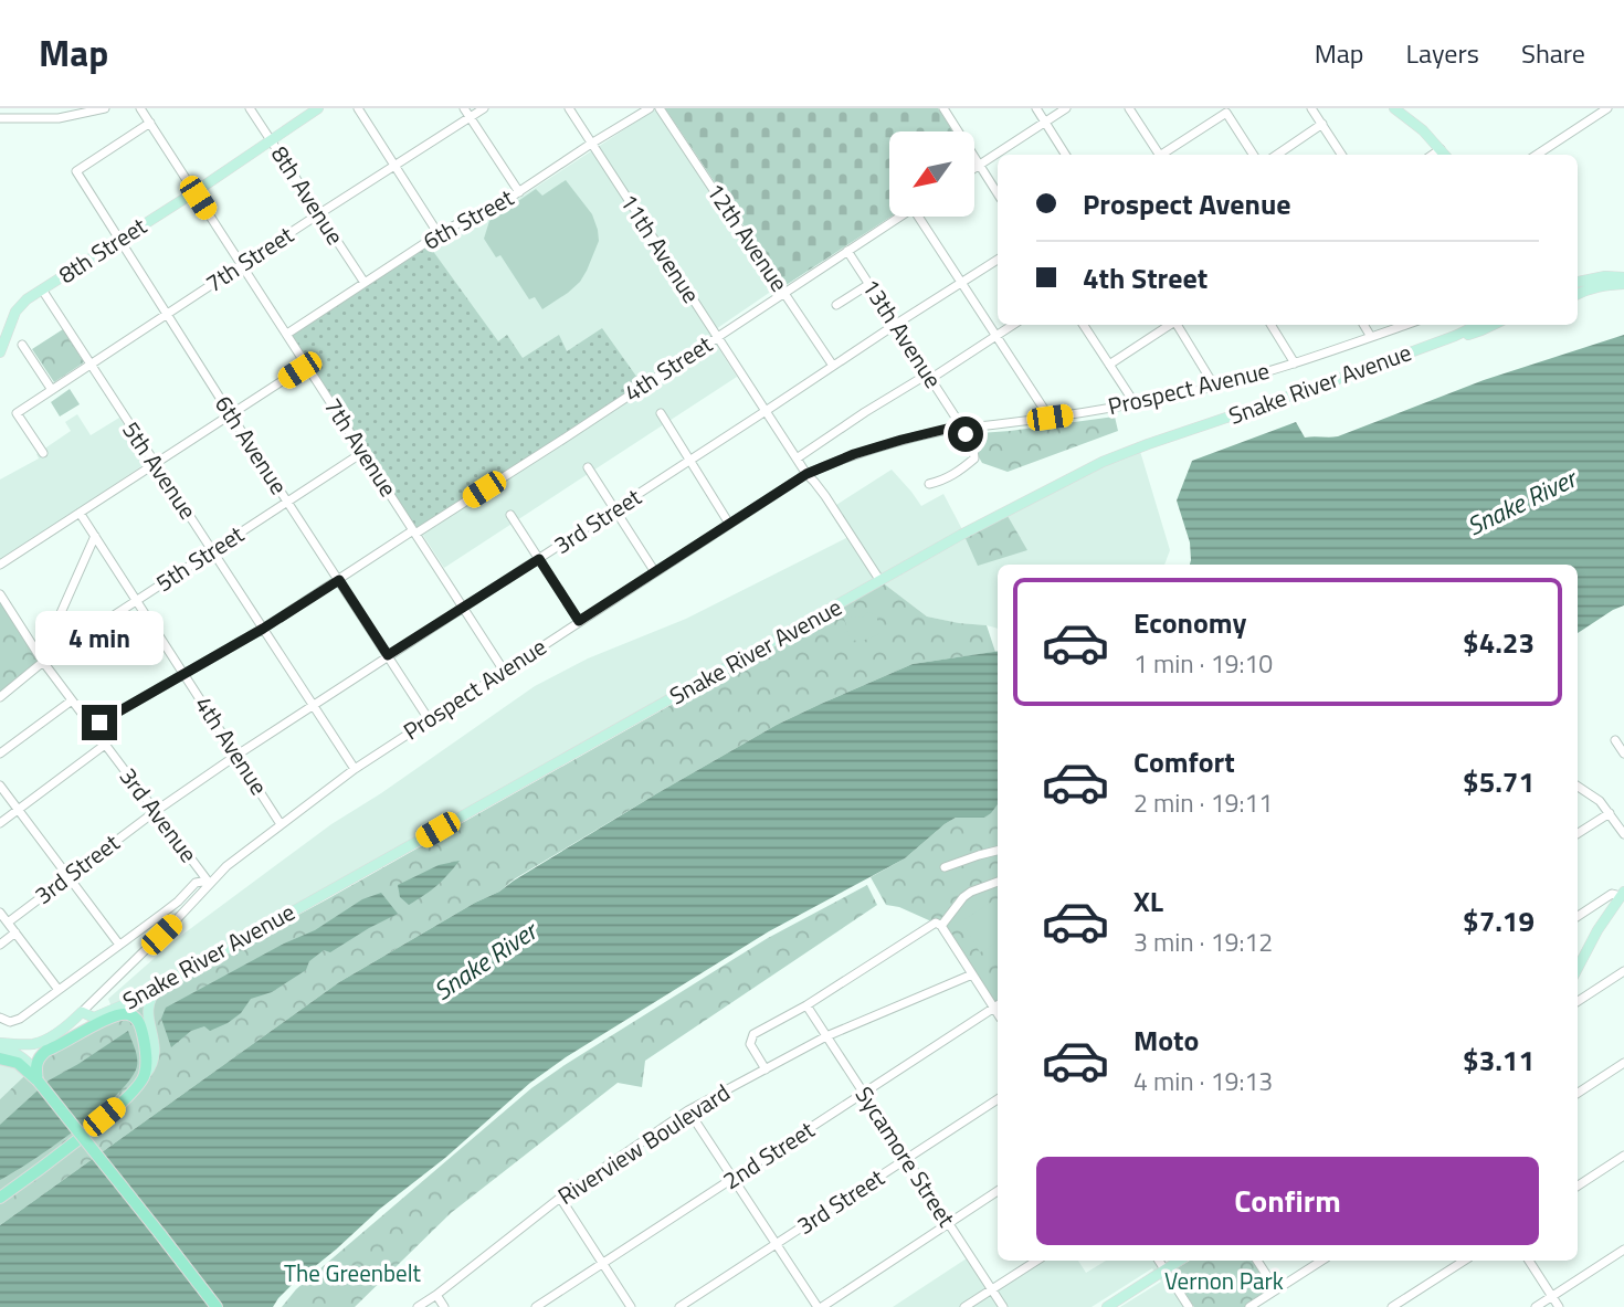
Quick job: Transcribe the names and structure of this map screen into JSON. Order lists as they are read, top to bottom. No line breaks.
{"streets":{"main road":["8th Street","Snake River Avenue"],"street":["8th Avenue","6th Street","12th Avenue","11th Avenue","7th Street","13th Avenue","4th Street","Prospect Avenue","6th Avenue","7th Avenue","5th Avenue","3rd Street","5th Street","4th Avenue","3rd Avenue","Riverview Boulevard","2nd Street","Sycamore Street"]},"crossings":[["8th Avenue","6th Street"],["8th Avenue","8th Street"],["8th Avenue","7th Street"],["6th Street","11th Avenue"],["6th Street","7th Avenue"],["12th Avenue","4th Street"],["12th Avenue","3rd Street"],["11th Avenue","4th Street"],["11th Avenue","Snake River Avenue"],["11th Avenue","Prospect Avenue"],["11th Avenue","3rd Street"],["8th Street","6th Avenue"],["8th Street","7th Avenue"],["8th Street","5th Avenue"],["7th Street","6th Avenue"],["7th Street","7th Avenue"],["7th Street","5th Avenue"],["13th Avenue","4th Street"],["13th Avenue","Prospect Avenue"],["13th Avenue","3rd Street"],["4th Street","6th Avenue"],["4th Street","7th Avenue"],["4th Street","5th Avenue"],["4th Street","4th Avenue"],["4th Street","3rd Avenue"],["Prospect Avenue","6th Avenue"],["Prospect Avenue","7th Avenue"],["Prospect Avenue","5th Avenue"],["Prospect Avenue","4th Avenue"],["Prospect Avenue","3rd Avenue"],["6th Avenue","7th Avenue"],["6th Avenue","3rd Street"],["6th Avenue","5th Street"],["7th Avenue","3rd Street"],["7th Avenue","5th Street"],["5th Avenue","3rd Street"],["5th Avenue","5th Street"],["3rd Street","4th Avenue"],["3rd Street","3rd Avenue"],["3rd Street","Sycamore Street"],["5th Street","4th Avenue"],["5th Street","3rd Avenue"],["Riverview Boulevard","Sycamore Street"],["2nd Street","Sycamore Street"]],"water":["Snake River"],"parks":["The Greenbelt","Vernon Park"],"north":"bottom left","page":{"header":"Map","nav":["Map","Layers","Share"],"banner":["Prospect Avenue","4th Street"],"list":[{"name":"Economy","note":"1 min · 19:10","value":"$4.23"},{"name":"Comfort","note":"2 min · 19:11","value":"$5.71"},{"name":"XL","note":"3 min · 19:12","value":"$7.19"},{"name":"Moto","note":"4 min · 19:13","value":"$3.11"}],"bubble":"4 min","buttons":"Confirm"}}
